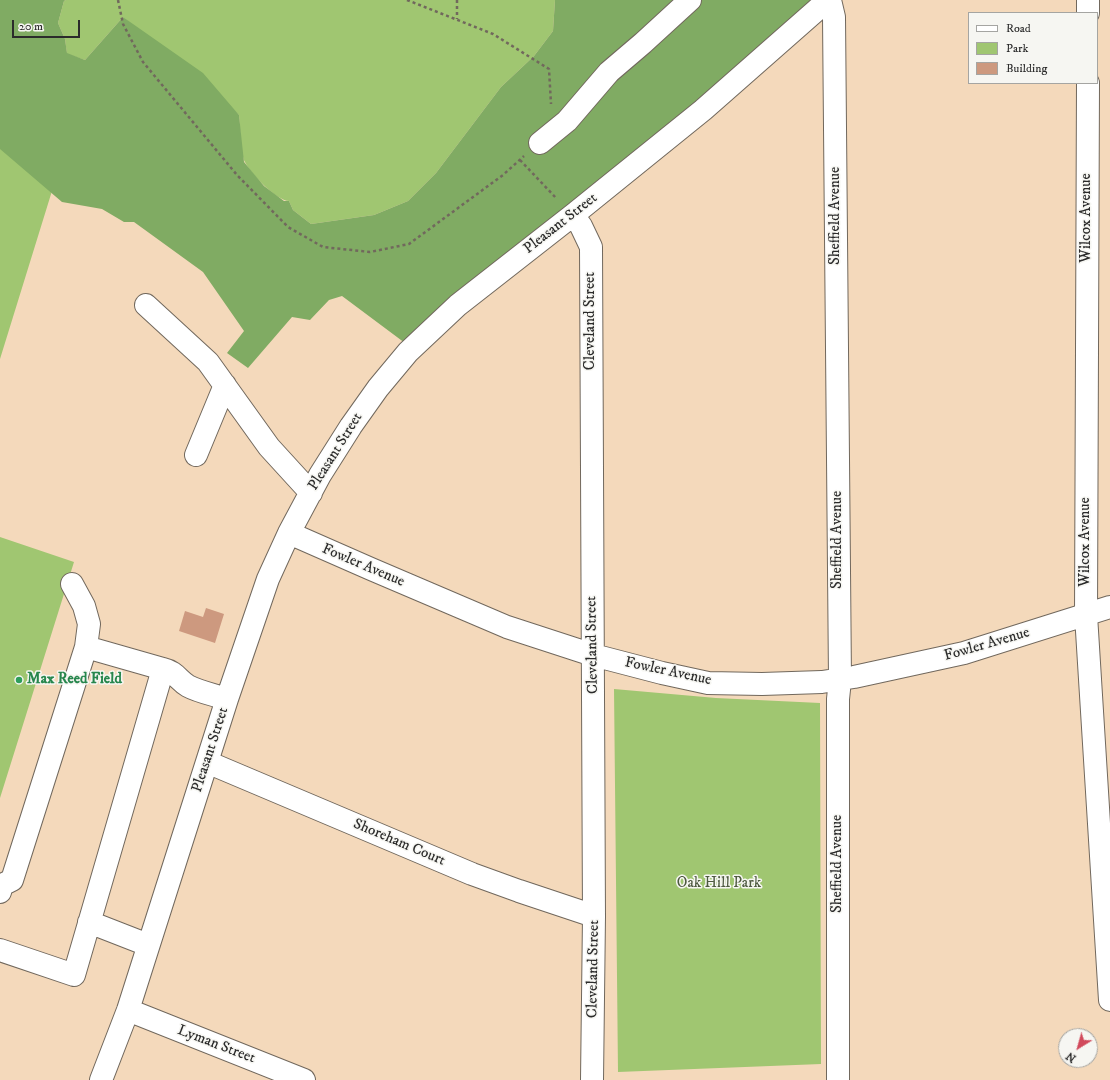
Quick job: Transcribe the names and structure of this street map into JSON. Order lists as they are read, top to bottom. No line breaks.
{"streets":{"street":["Sheffield Avenue","Wilcox Avenue","Pleasant Street","Cleveland Street","Fowler Avenue","Shoreham Court","Lyman Street"]},"crossings":[["Sheffield Avenue","Pleasant Street"],["Sheffield Avenue","Fowler Avenue"],["Wilcox Avenue","Fowler Avenue"],["Pleasant Street","Cleveland Street"],["Pleasant Street","Fowler Avenue"],["Pleasant Street","Shoreham Court"],["Pleasant Street","Lyman Street"],["Cleveland Street","Fowler Avenue"],["Cleveland Street","Shoreham Court"]],"parks":["Oak Hill Park"],"places":["Max Reed Field"],"legend":["Road","Park","Building"],"scale_bar":"20 m","north":"bottom left"}
